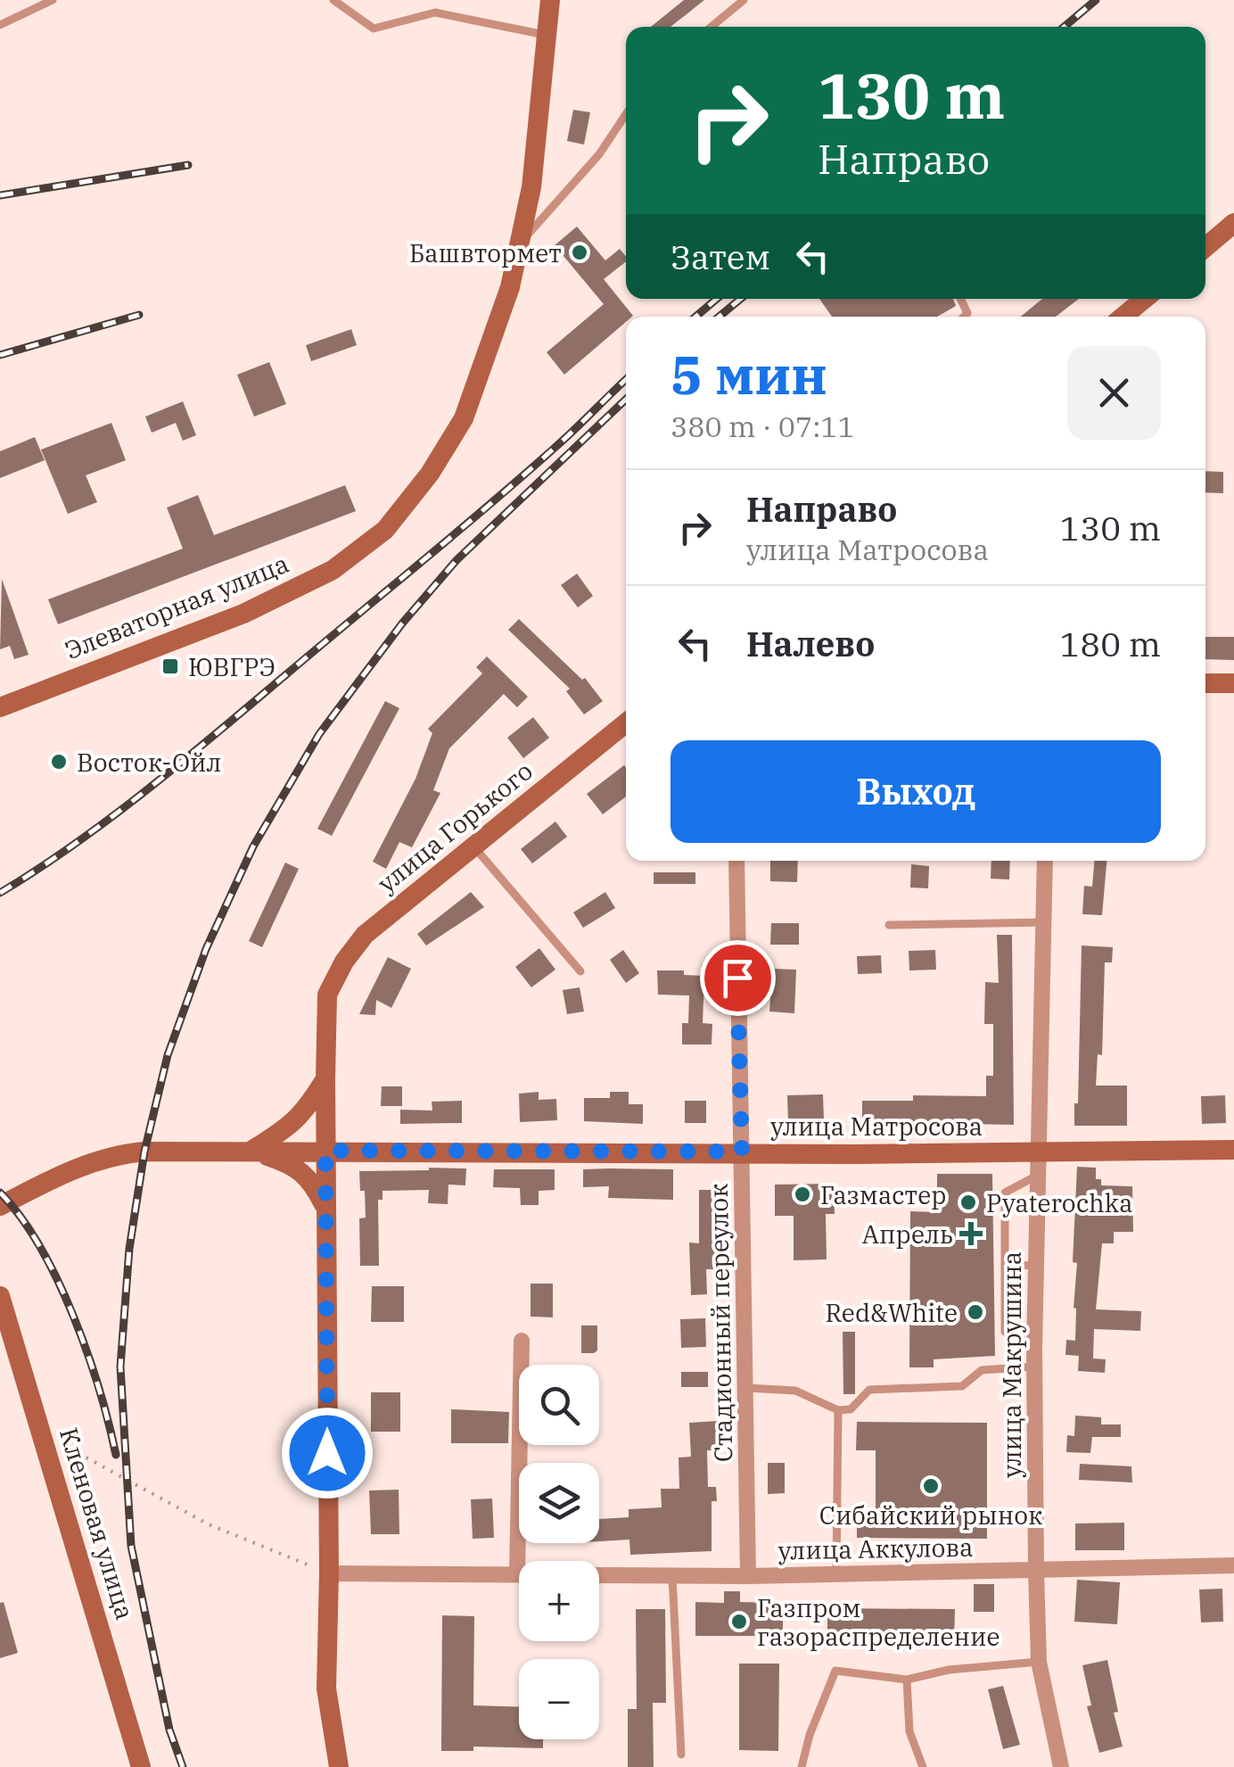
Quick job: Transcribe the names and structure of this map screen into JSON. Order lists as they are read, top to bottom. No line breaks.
{"streets":{"main road":["Элеваторная улица","улица Горького","улица Матросова","Кленовая улица"],"street":["Стадионный переулок","улица Макрушина","улица Аккулова"]},"crossings":[["улица Матросова","Стадионный переулок"],["улица Матросова","улица Макрушина"],["Стадионный переулок","улица Аккулова"],["улица Макрушина","улица Аккулова"]],"places":{"other":["Башвтормет","Восток-Ойл","Газмастер","Pyaterochka","Red&White","Сибайский рынок","Газпром газораспределение"],"transit":["ЮВГРЭ"],"health":["Апрель"]},"page":{"turn":["130 m","Направо"],"then":"Затем","heading":["5 мин","380 m · 07:11"],"list":[{"name":"Направо","note":"улица Матросова","value":"130 m"},{"name":"Налево","value":"180 m"}],"buttons":"Выход","map_buttons":["+","−"]}}
